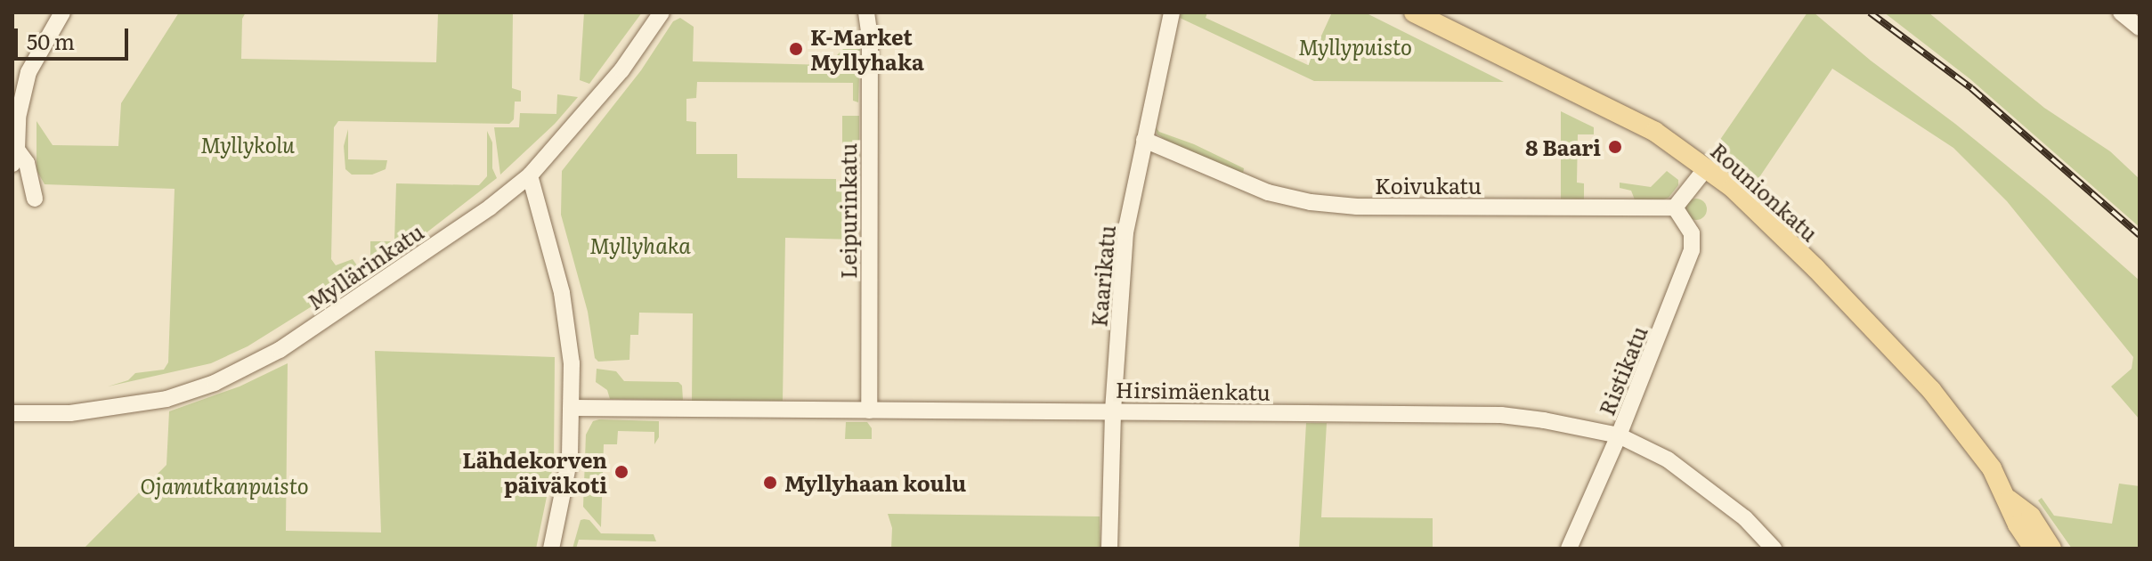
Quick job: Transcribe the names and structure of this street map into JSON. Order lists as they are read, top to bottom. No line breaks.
{"streets":{"main road":["Rounionkatu"],"street":["Koivukatu","Leipurinkatu","Myllärinkatu","Kaarikatu","Ristikatu","Hirsimäenkatu"]},"crossings":[["Koivukatu","Kaarikatu"],["Koivukatu","Ristikatu"],["Leipurinkatu","Hirsimäenkatu"],["Kaarikatu","Hirsimäenkatu"],["Ristikatu","Hirsimäenkatu"]],"parks":["Myllypuisto","Myllykolu","Myllyhaka","Ojamutkanpuisto"],"places":["K-Market Myllyhaka","8 Baari","Lähdekorven päiväkoti","Myllyhaan koulu"],"scale_bar":"50 m"}
